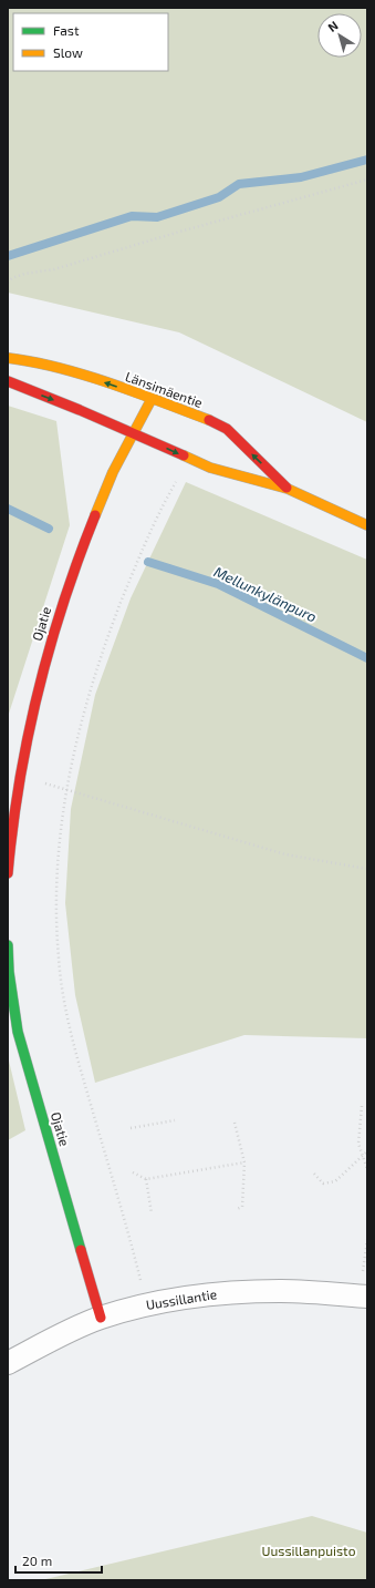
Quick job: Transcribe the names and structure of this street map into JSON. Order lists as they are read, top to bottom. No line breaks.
{"streets":{"street":["Länsimäentie","Ojatie","Uussillantie"]},"crossings":[["Länsimäentie","Ojatie"],["Ojatie","Uussillantie"]],"water":["Mellunkylänpuro"],"parks":["Uussillanpuisto"],"legend":["Fast","Slow"],"scale_bar":"20 m","north":"top left"}
